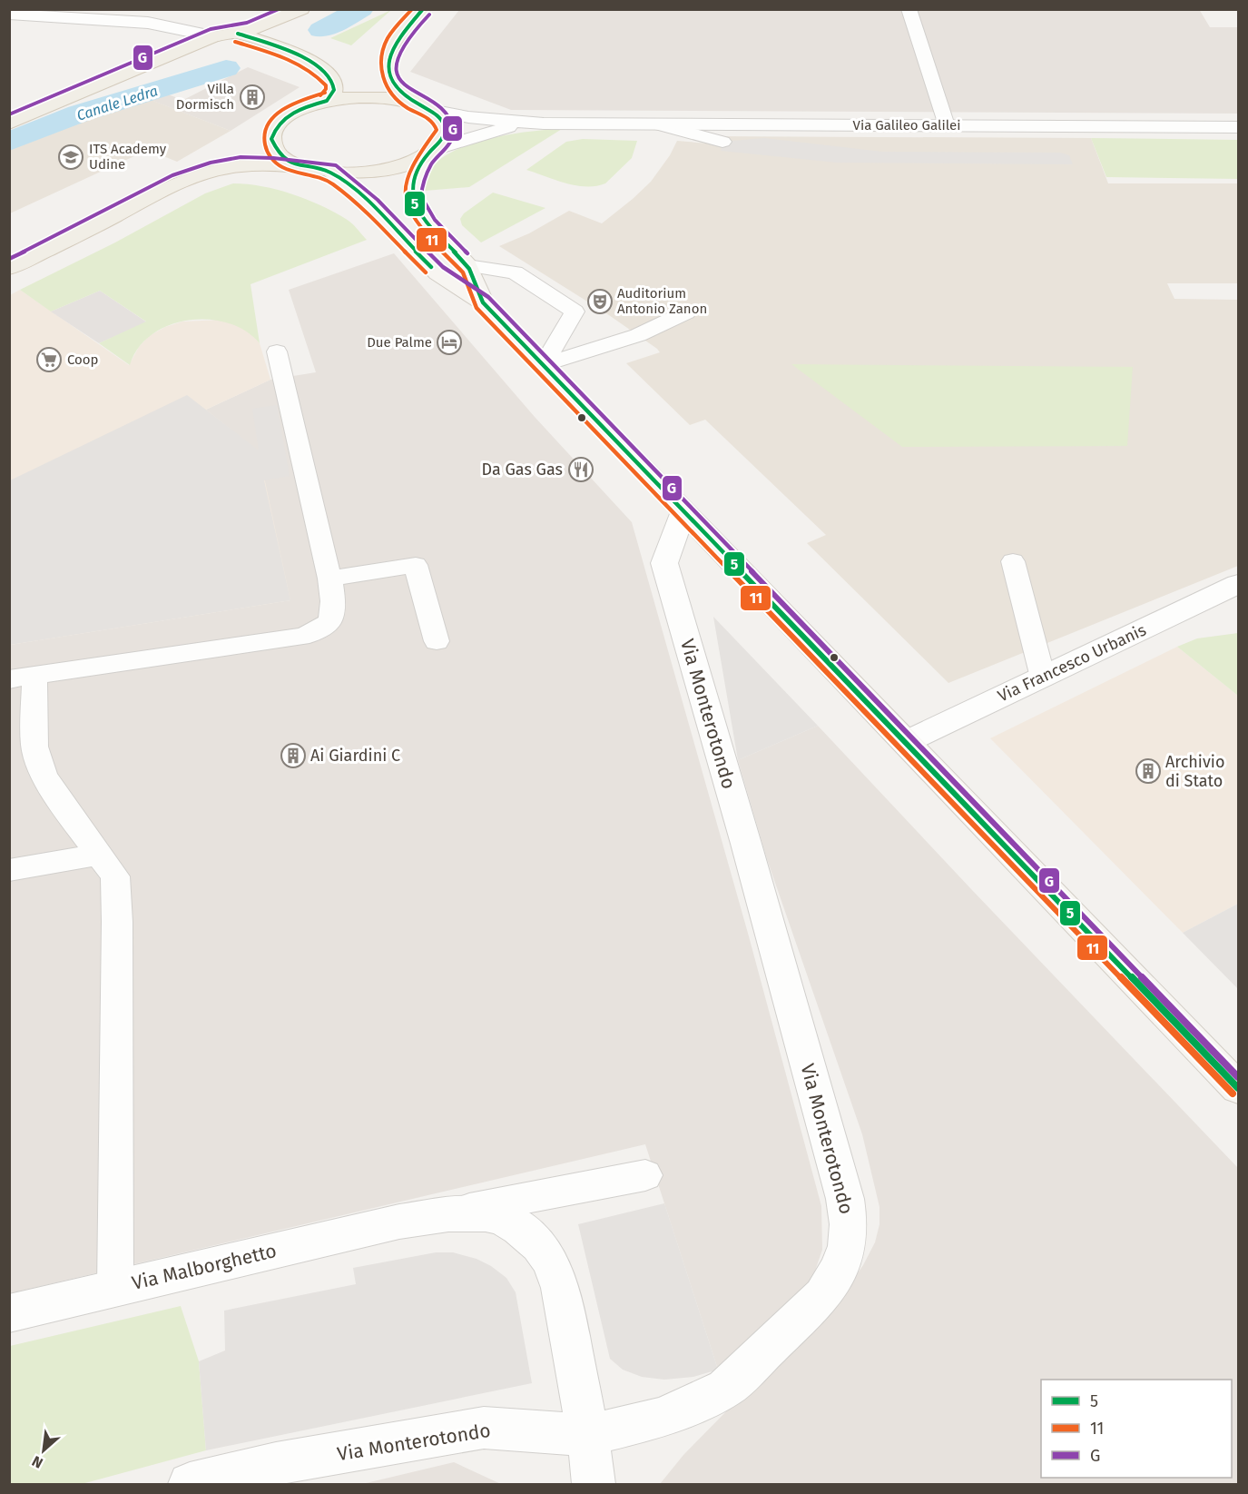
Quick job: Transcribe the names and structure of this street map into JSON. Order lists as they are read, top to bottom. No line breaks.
{"streets":{"street":["Via Galileo Galilei","Via Francesco Urbanis","Via Monterotondo","Via Malborghetto"]},"crossings":[["Via Monterotondo","Via Malborghetto"]],"water":["Canale Ledra"],"places":{"building":["Villa Dormisch","Ai Giardini C","Archivio di Stato"],"school or university":["ITS Academy Udine"],"theatre":["Auditorium Antonio Zanon"],"hotel":["Due Palme"],"supermarket":["Coop"],"restaurant":["Da Gas Gas"]},"lines":["transit line 5","transit line 11","transit line G"],"legend":["5","11","G"],"north":"bottom left"}
